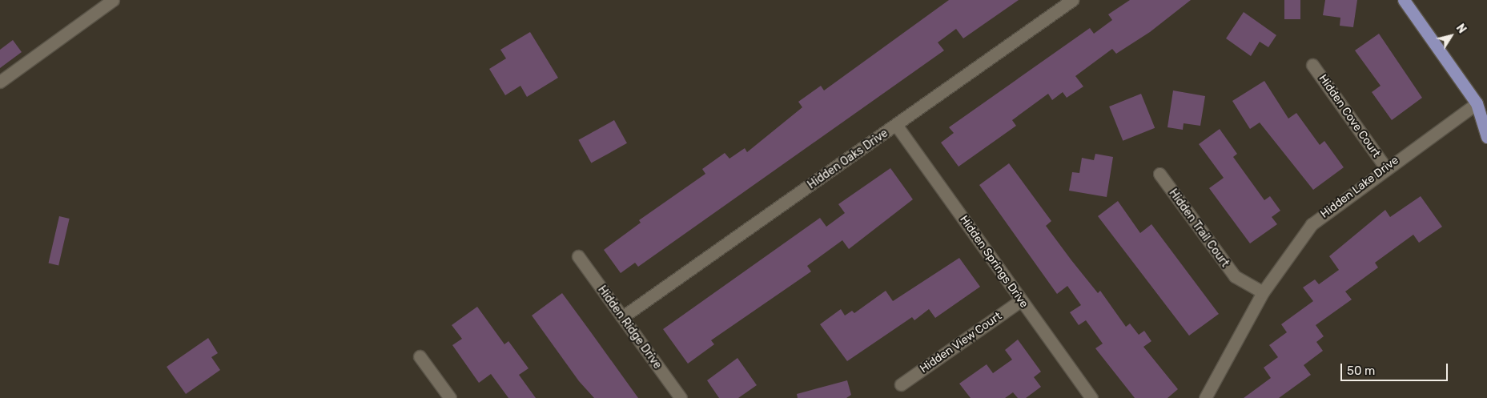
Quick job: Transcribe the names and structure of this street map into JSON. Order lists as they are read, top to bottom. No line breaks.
{"streets":{"street":["Hidden Cove Court","Hidden Oaks Drive","Hidden Lake Drive","Hidden Trail Court","Hidden Springs Drive","Hidden Ridge Drive","Hidden View Court"]},"crossings":[["Hidden Cove Court","Hidden Lake Drive"],["Hidden Oaks Drive","Hidden Springs Drive"],["Hidden Oaks Drive","Hidden Ridge Drive"],["Hidden Lake Drive","Hidden Trail Court"],["Hidden Springs Drive","Hidden View Court"]],"scale_bar":"50 m","north":"top right"}
